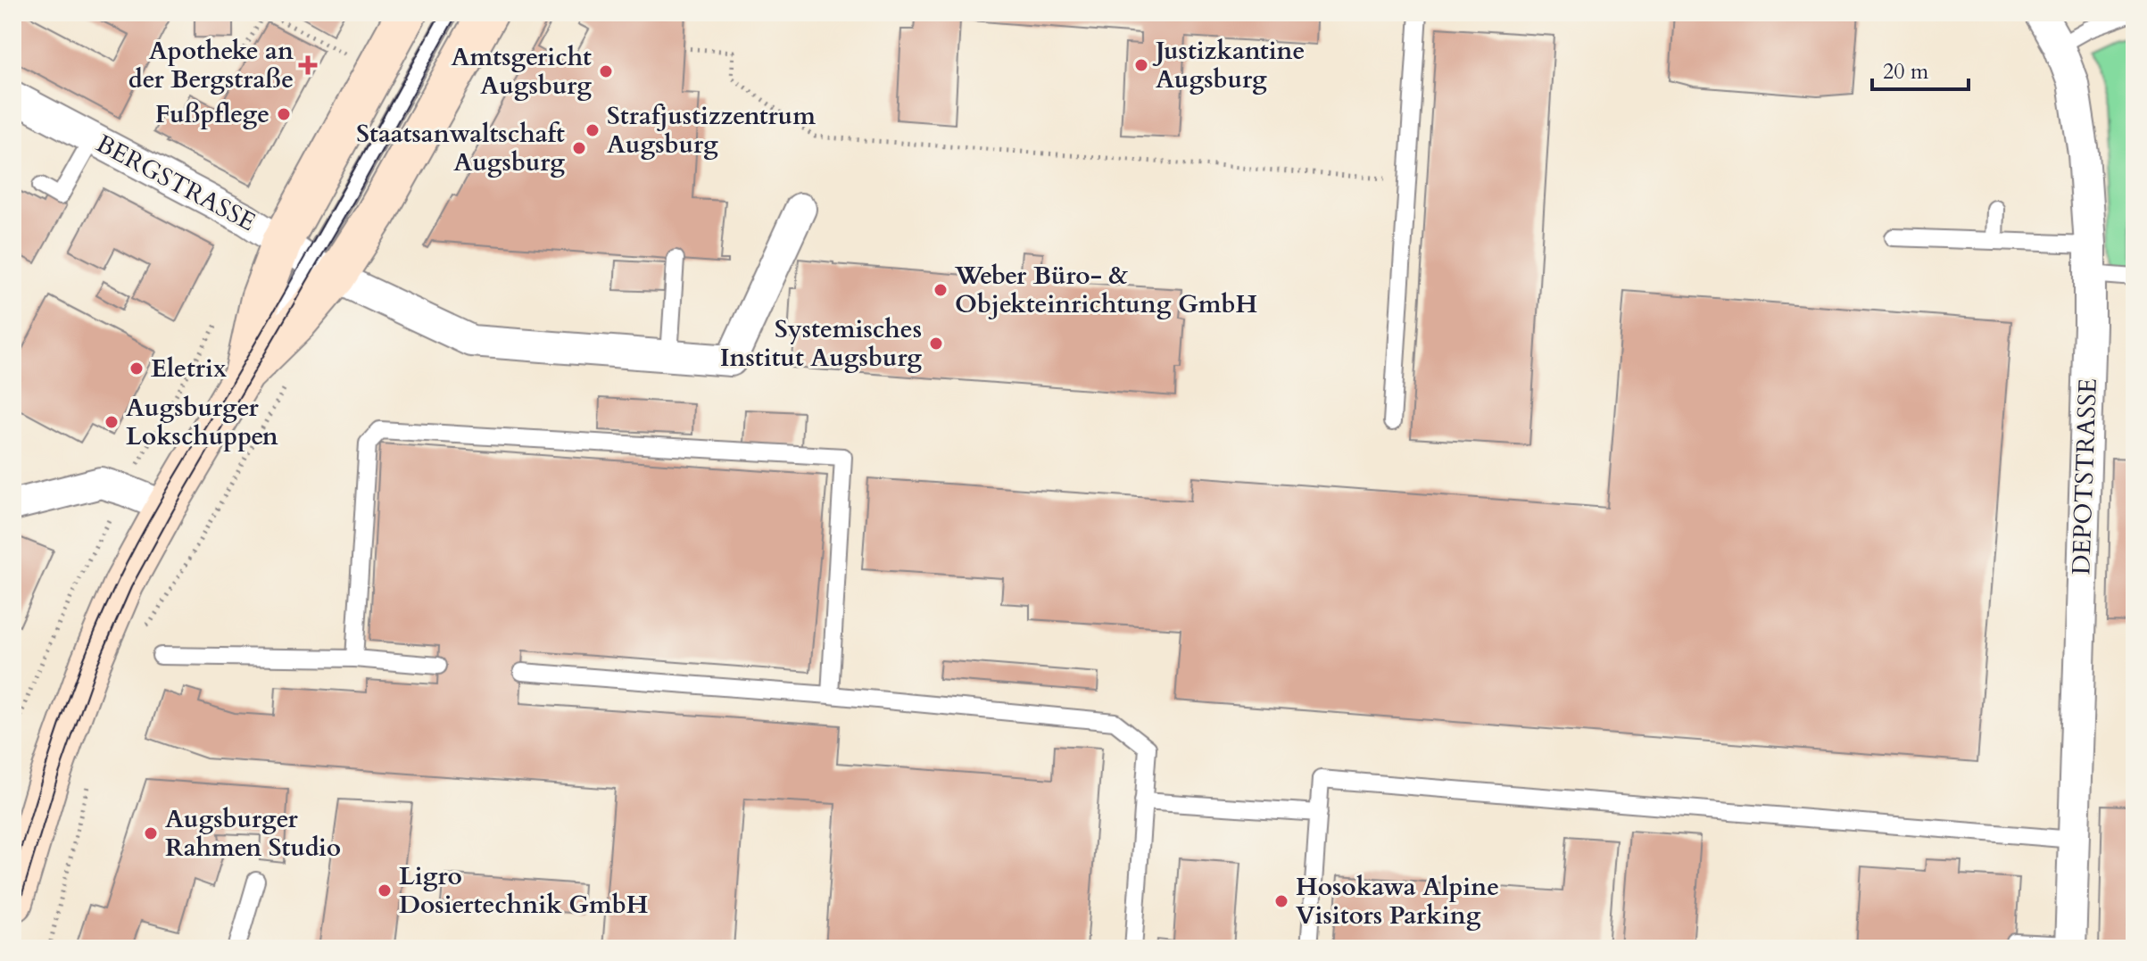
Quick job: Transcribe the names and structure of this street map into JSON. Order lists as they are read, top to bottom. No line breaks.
{"streets":{"street":["BERGSTRASSE","DEPOTSTRASSE"]},"places":{"health":["Apotheke an der Bergstraße"],"other":["Justizkantine Augsburg","Amtsgericht Augsburg","Fußpflege","Strafjustizzentrum Augsburg","Staatsanwaltschaft Augsburg","Weber Büro- & Objekteinrichtung GmbH","Systemisches Institut Augsburg","Eletrix","Augsburger Lokschuppen","Augsburger Rahmen Studio","Ligro Dosiertechnik GmbH","Hosokawa Alpine Visitors Parking"]},"scale_bar":"20 m"}
